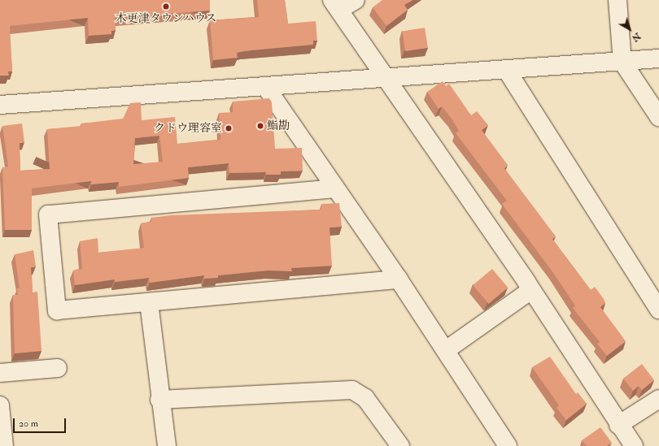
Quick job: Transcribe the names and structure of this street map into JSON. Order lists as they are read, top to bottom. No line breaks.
{"places":["木更津タウンハウス","鮨勘","クドウ理容室"],"scale_bar":"20 m","north":"bottom right"}
